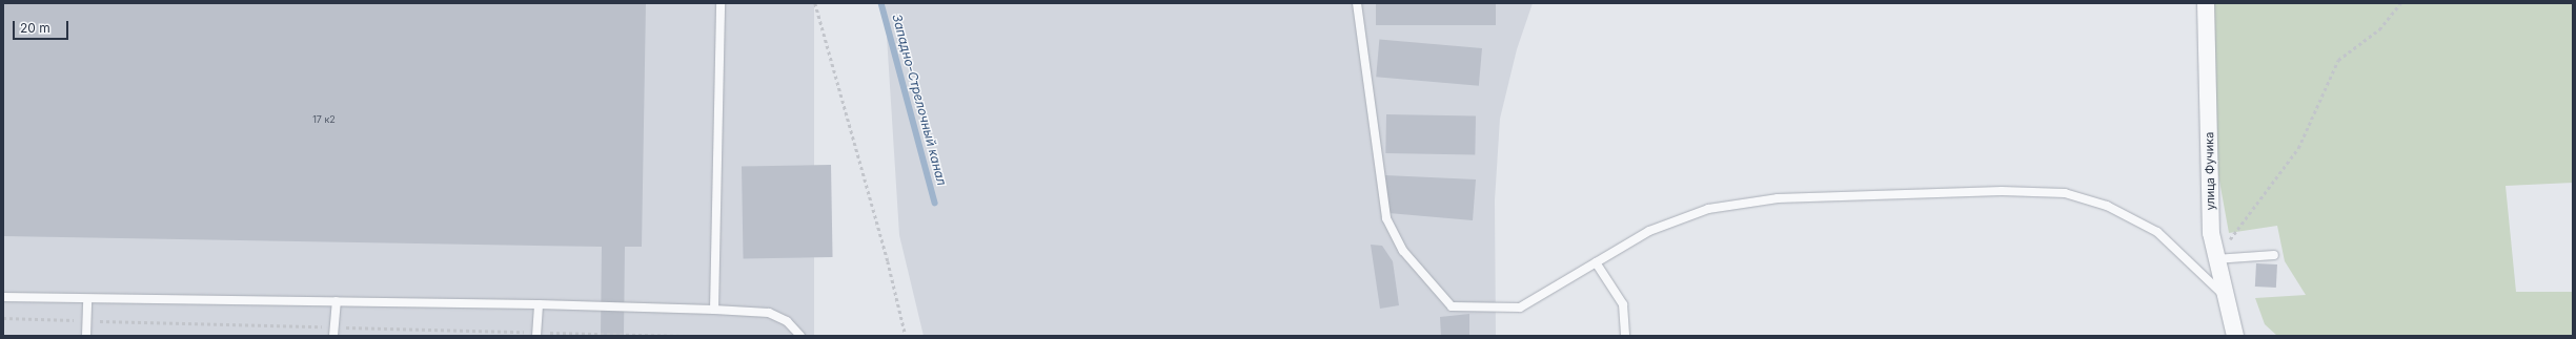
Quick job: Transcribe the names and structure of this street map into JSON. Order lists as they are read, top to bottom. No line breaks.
{"streets":{"street":["улица Фучика"]},"water":["Западно-Стрелочный канал"],"house_numbers":["17 к2"],"scale_bar":"20 m"}
